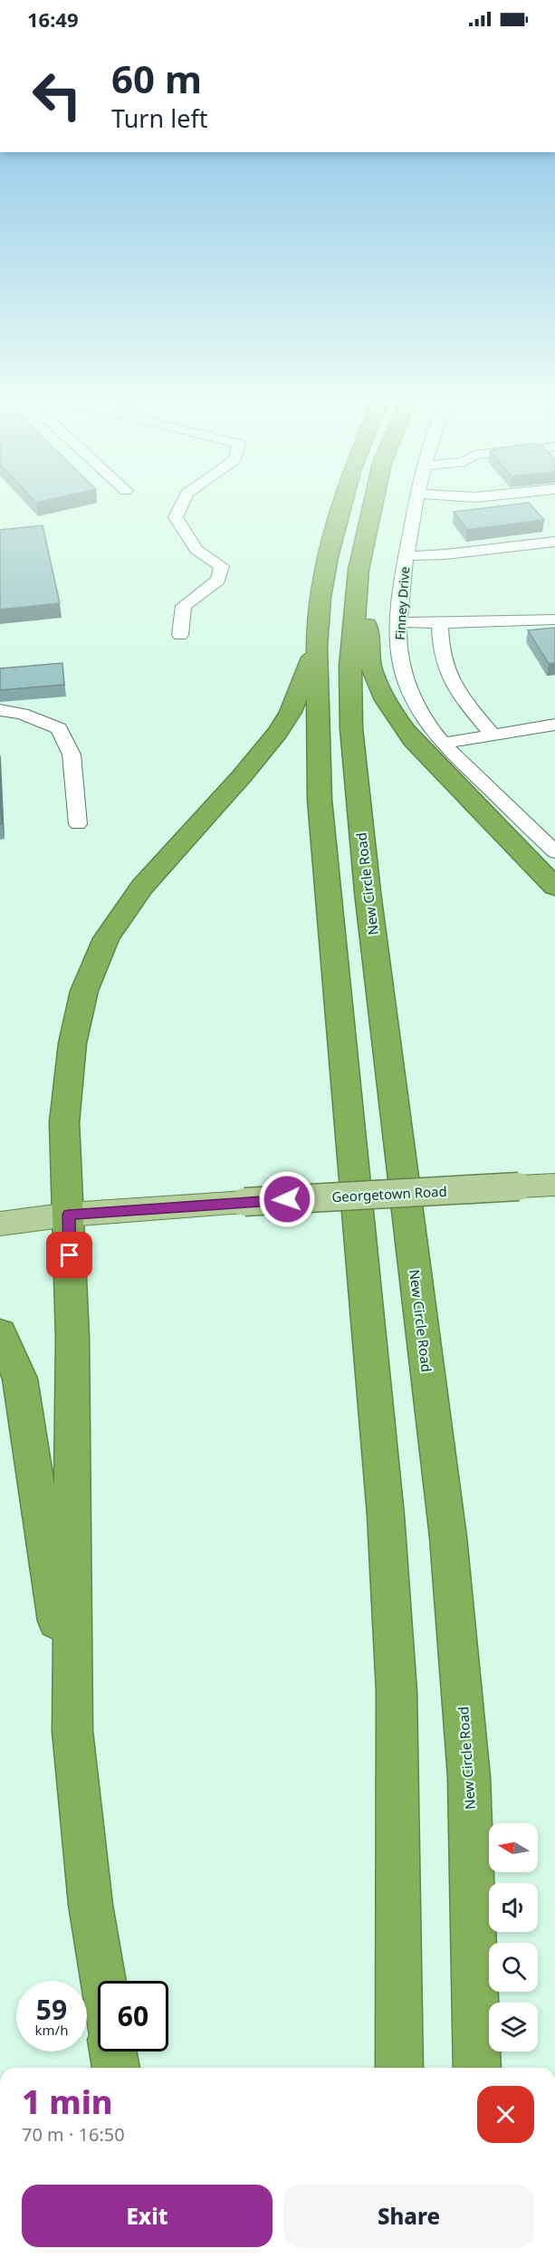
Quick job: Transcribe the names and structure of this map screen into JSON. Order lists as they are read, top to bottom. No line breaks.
{"streets":{"highway":["New Circle Road"],"main road":["Georgetown Road"],"street":["Finney Drive"]},"north":"left","page":{"status":"16:49","turn":["60 m","Turn left"],"speed":"59 km/h","limit":"60","heading":["1 min","70 m · 16:50"],"buttons":["Exit","Share"]}}
